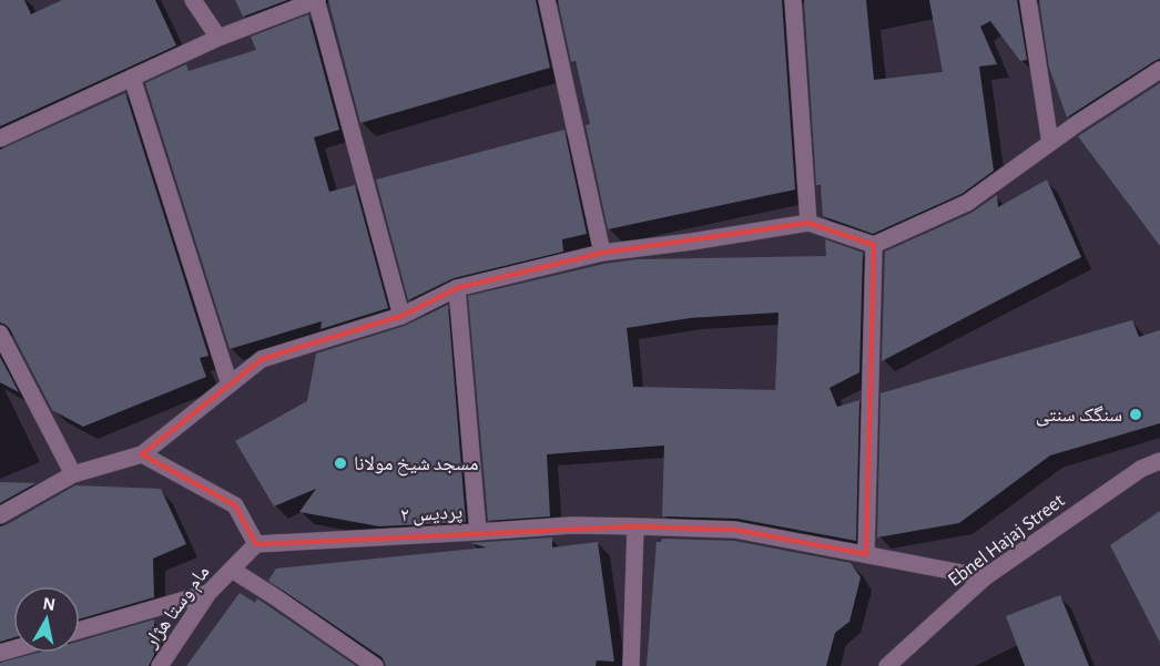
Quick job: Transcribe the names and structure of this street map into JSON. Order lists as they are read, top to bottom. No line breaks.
{"streets":{"street":["پردیس ۲","Ebnel Hajaj Street","مام وستا هژار"]},"crossings":[["پردیس ۲","Ebnel Hajaj Street"],["پردیس ۲","مام وستا هژار"]],"places":["سنگک سنتی","مسجد شیخ مولانا"],"north":"top"}
